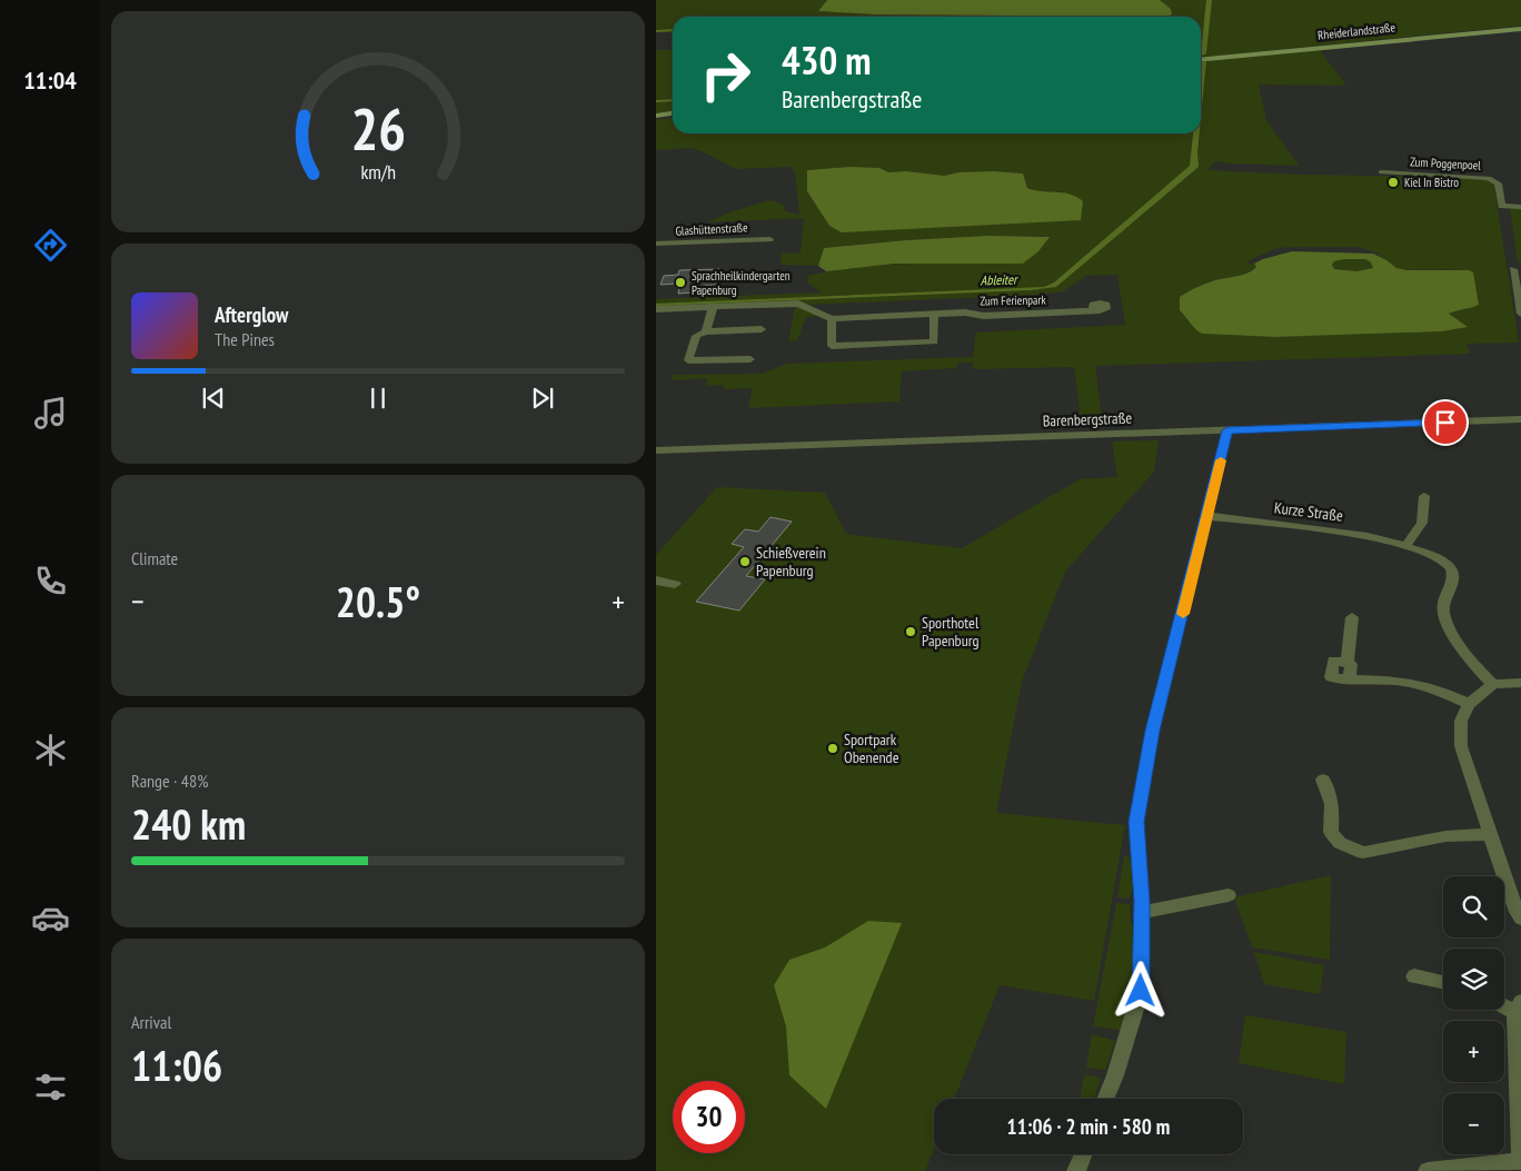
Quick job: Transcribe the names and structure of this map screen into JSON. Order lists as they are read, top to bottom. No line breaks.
{"streets":{"main road":["Rheiderlandstraße"],"street":["Zum Poggenpoel","Glashüttenstraße","Zum Ferienpark","Barenbergstraße","Kurze Straße"]},"water":["Ableiter"],"places":["Kiel In Bistro","Sprachheilkindergarten Papenburg","Schießverein Papenburg","Sporthotel Papenburg","Sportpark Obenende"],"page":{"tabs":"11:04","turn":["430 m","Barenbergstraße"],"song":["Afterglow","The Pines"],"tile":["Climate",["Range · 48%","240 km"],["Arrival","11:06"]],"heat":["−","20.5°","+"],"map_buttons":["+","−"],"limit":"30","trip":"11:06 · 2 min · 580 m","gauge":["26","km/h"]}}
